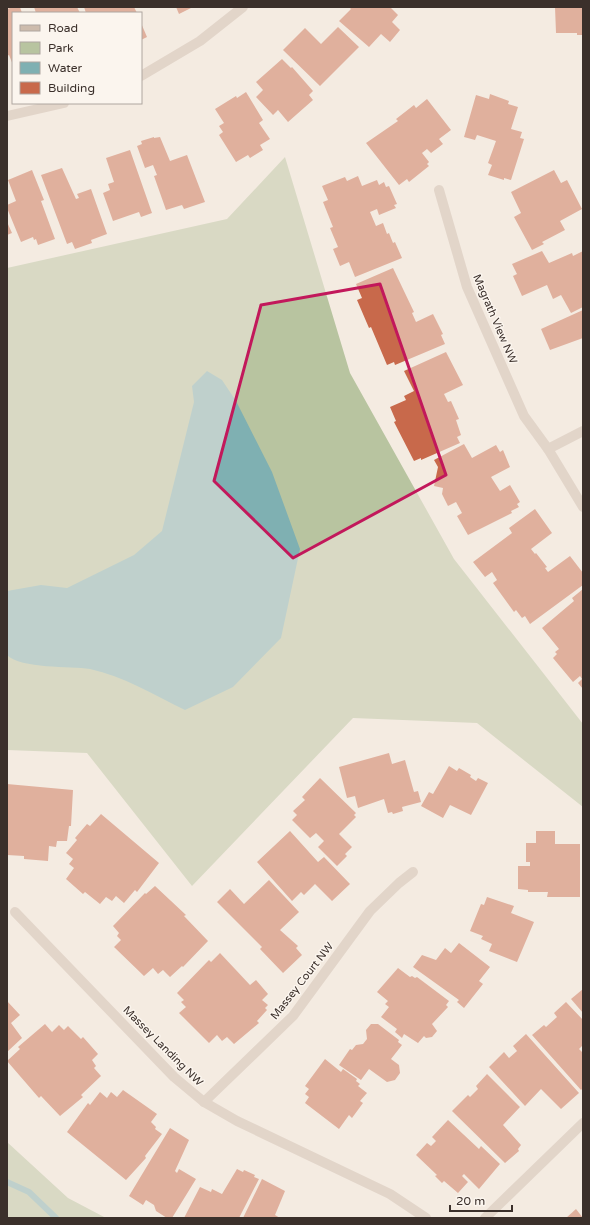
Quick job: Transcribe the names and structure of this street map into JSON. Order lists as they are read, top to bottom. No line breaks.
{"streets":{"street":["Magrath View NW","Massey Court NW","Massey Landing NW"]},"crossings":[["Massey Court NW","Massey Landing NW"]],"legend":["Road","Park","Water","Building"],"scale_bar":"20 m"}
